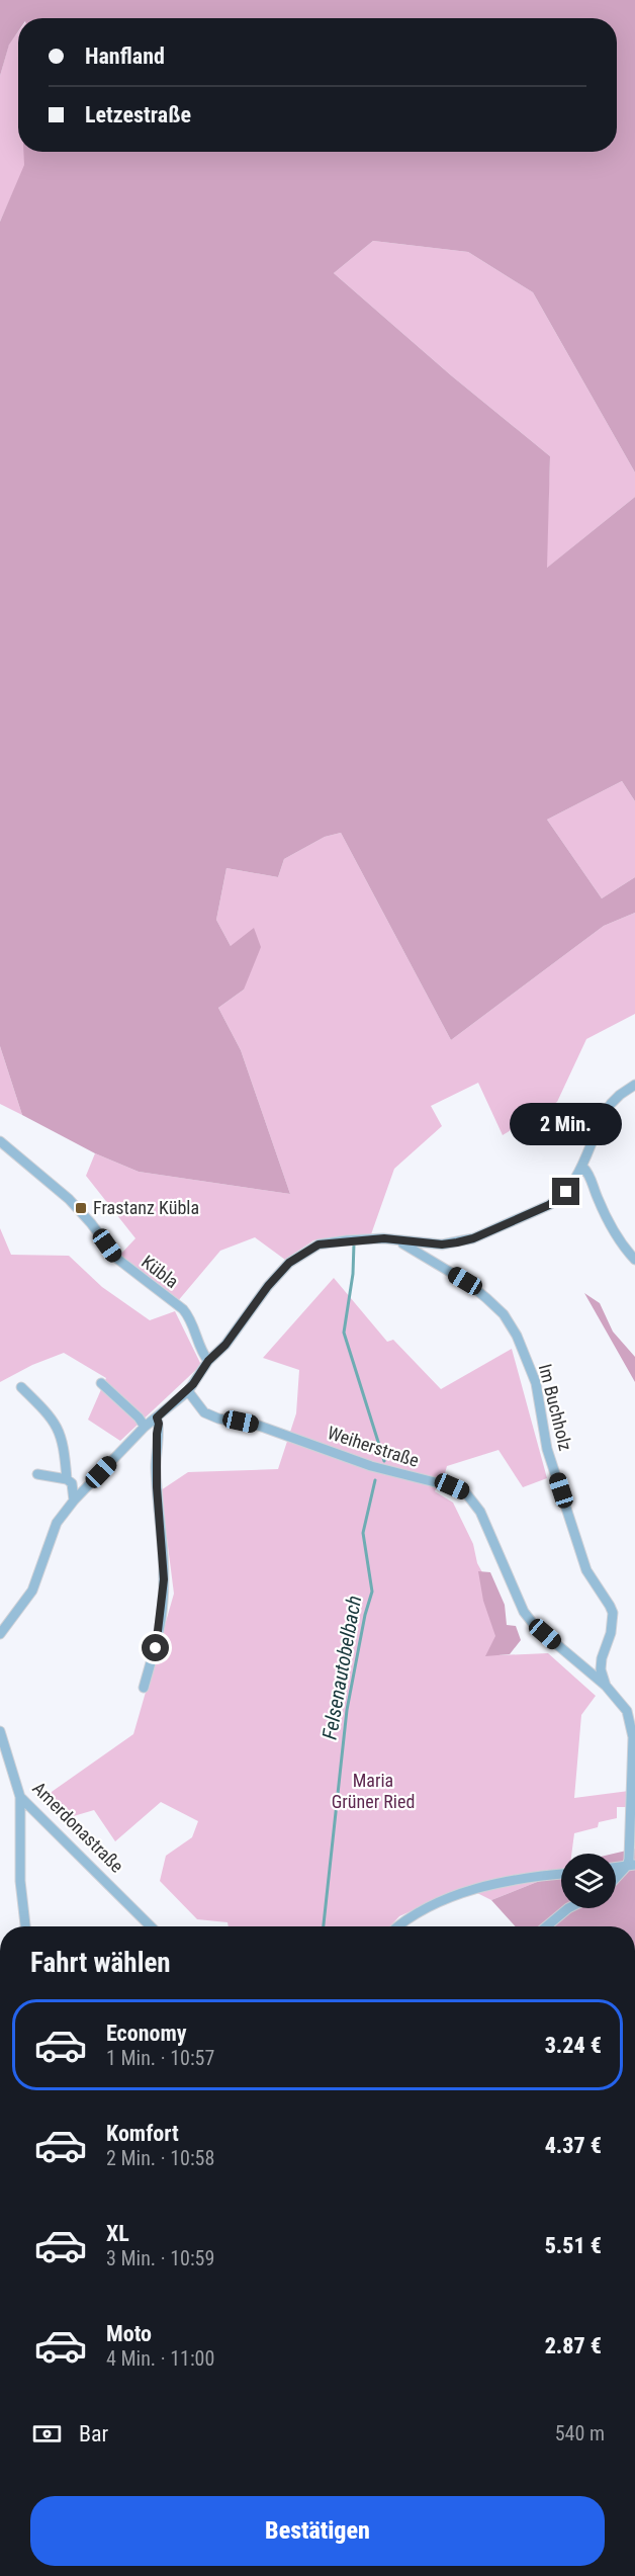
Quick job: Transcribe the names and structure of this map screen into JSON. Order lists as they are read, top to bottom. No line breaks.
{"streets":{"street":["Kübla","Im Buchholz","Weiherstraße","Amerdonastraße"]},"crossings":[["Im Buchholz","Weiherstraße"]],"water":["Felsenautobelbach"],"parks":["Maria Grüner Ried"],"places":{"transit":["Frastanz Kübla"]},"page":{"banner":["Hanfland","Letzestraße"],"bubble":"2 Min.","heading":"Fahrt wählen","list":[{"name":"Economy","note":"1 Min. · 10:57","value":"3.24 €"},{"name":"Komfort","note":"2 Min. · 10:58","value":"4.37 €"},{"name":"XL","note":"3 Min. · 10:59","value":"5.51 €"},{"name":"Moto","note":"4 Min. · 11:00","value":"2.87 €"}],"pay":["Bar","540 m"],"buttons":"Bestätigen"}}
